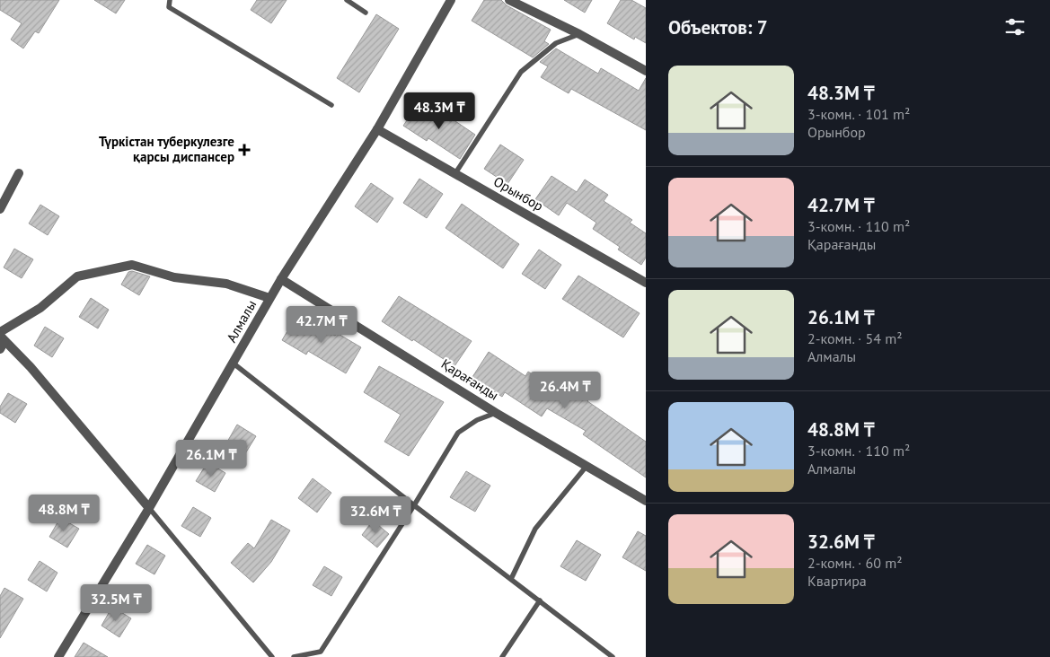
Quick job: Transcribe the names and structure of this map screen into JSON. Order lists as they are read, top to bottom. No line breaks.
{"streets":{"street":["Орынбор","Алмалы","Қарағанды"]},"crossings":[["Орынбор","Алмалы"],["Алмалы","Қарағанды"]],"places":{"health":["Түркістан туберкулезге қарсы диспансер"]},"page":{"heading":"Объектов: 7","list":[{"name":"48.3M ₸","note":"3-комн. · 101 m² · Орынбор"},{"name":"42.7M ₸","note":"3-комн. · 110 m² · Қарағанды"},{"name":"26.1M ₸","note":"2-комн. · 54 m² · Алмалы"},{"name":"48.8M ₸","note":"3-комн. · 110 m² · Алмалы"},{"name":"32.6M ₸","note":"2-комн. · 60 m² · Квартира"}],"price":["48.3M ₸","42.7M ₸","26.4M ₸","26.1M ₸","48.8M ₸","32.6M ₸","32.5M ₸"]}}
